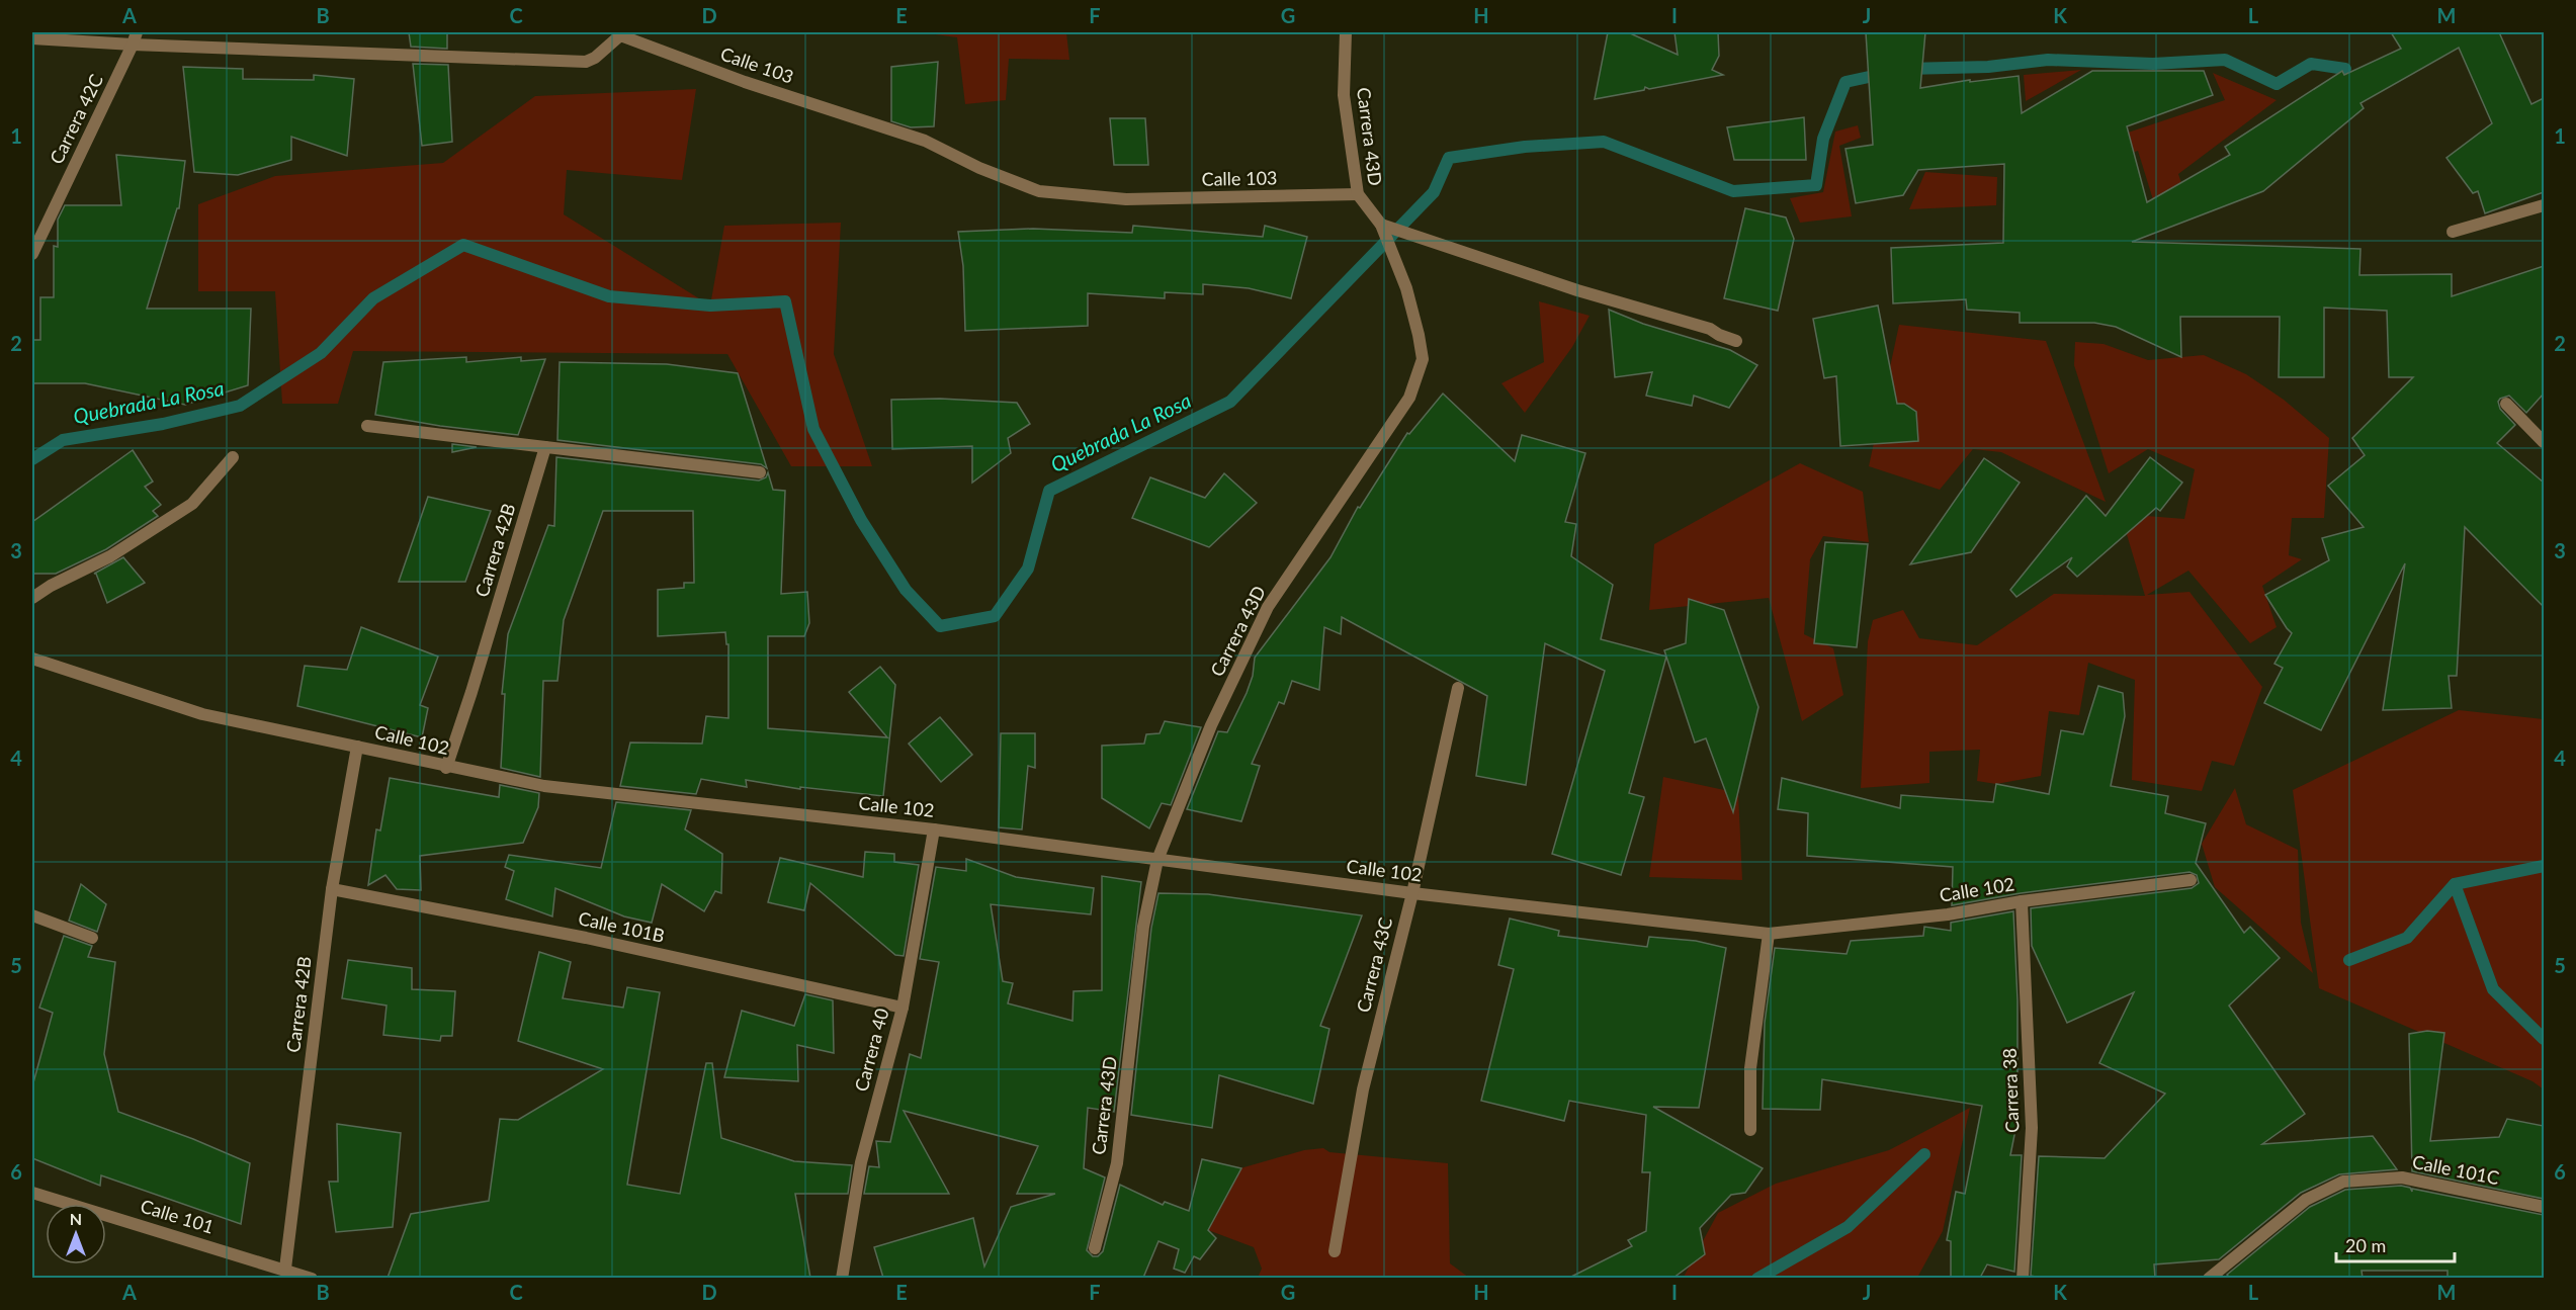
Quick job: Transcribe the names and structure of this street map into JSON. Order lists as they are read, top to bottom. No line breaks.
{"streets":{"street":["Calle 103","Carrera 42C","Carrera 43D","Carrera 42B","Calle 102","Calle 101B","Carrera 43C","Carrera 40","Carrera 38","Calle 101C","Calle 101"]},"crossings":[["Calle 103","Carrera 42C"],["Calle 103","Carrera 43D"],["Carrera 43D","Calle 102"],["Carrera 42B","Calle 102"],["Carrera 42B","Calle 101B"],["Carrera 42B","Calle 101"],["Calle 102","Carrera 43C"],["Calle 102","Carrera 40"],["Calle 102","Carrera 38"],["Calle 101B","Carrera 40"]],"water":["Quebrada La Rosa"],"scale_bar":"20 m","north":"top","grid":{"columns":["A","B","C","D","E","F","G","H","I","J","K","L","M"],"rows":["1","2","3","4","5","6"]}}
